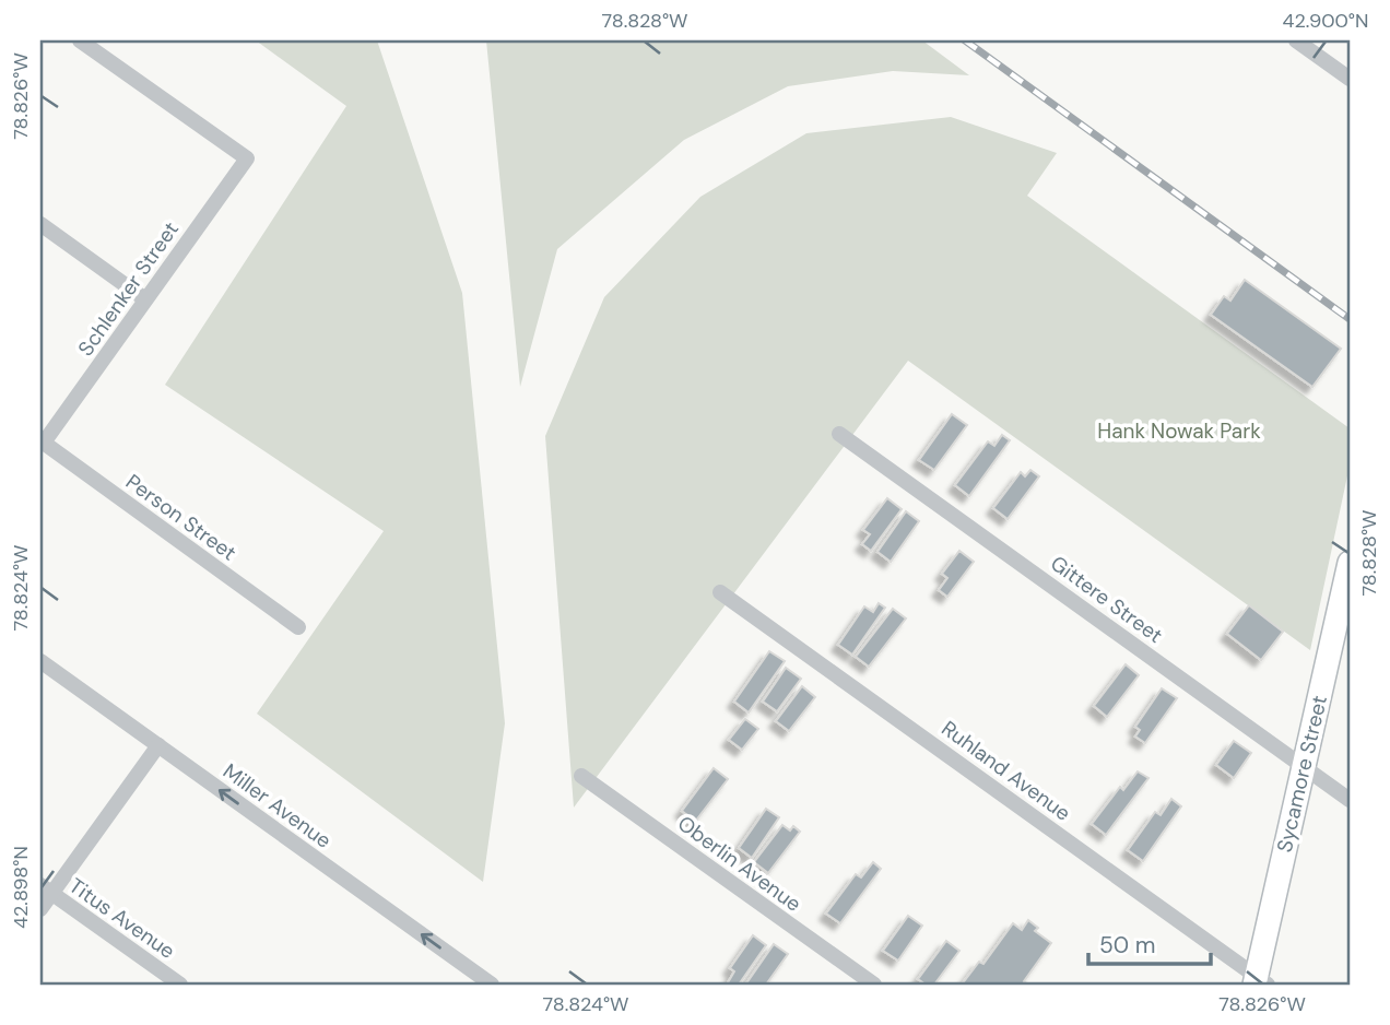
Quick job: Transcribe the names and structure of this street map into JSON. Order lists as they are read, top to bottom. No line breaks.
{"streets":{"street":["Schlenker Street","Person Street","Gittere Street","Ruhland Avenue","Sycamore Street","Miller Avenue","Oberlin Avenue","Titus Avenue"]},"crossings":[["Schlenker Street","Person Street"],["Gittere Street","Sycamore Street"],["Ruhland Avenue","Sycamore Street"]],"one_way":["Miller Avenue"],"parks":["Hank Nowak Park"],"scale_bar":"50 m","coordinates":["78.828°W","42.900°N","78.826°W","78.824°W","42.898°N"]}
